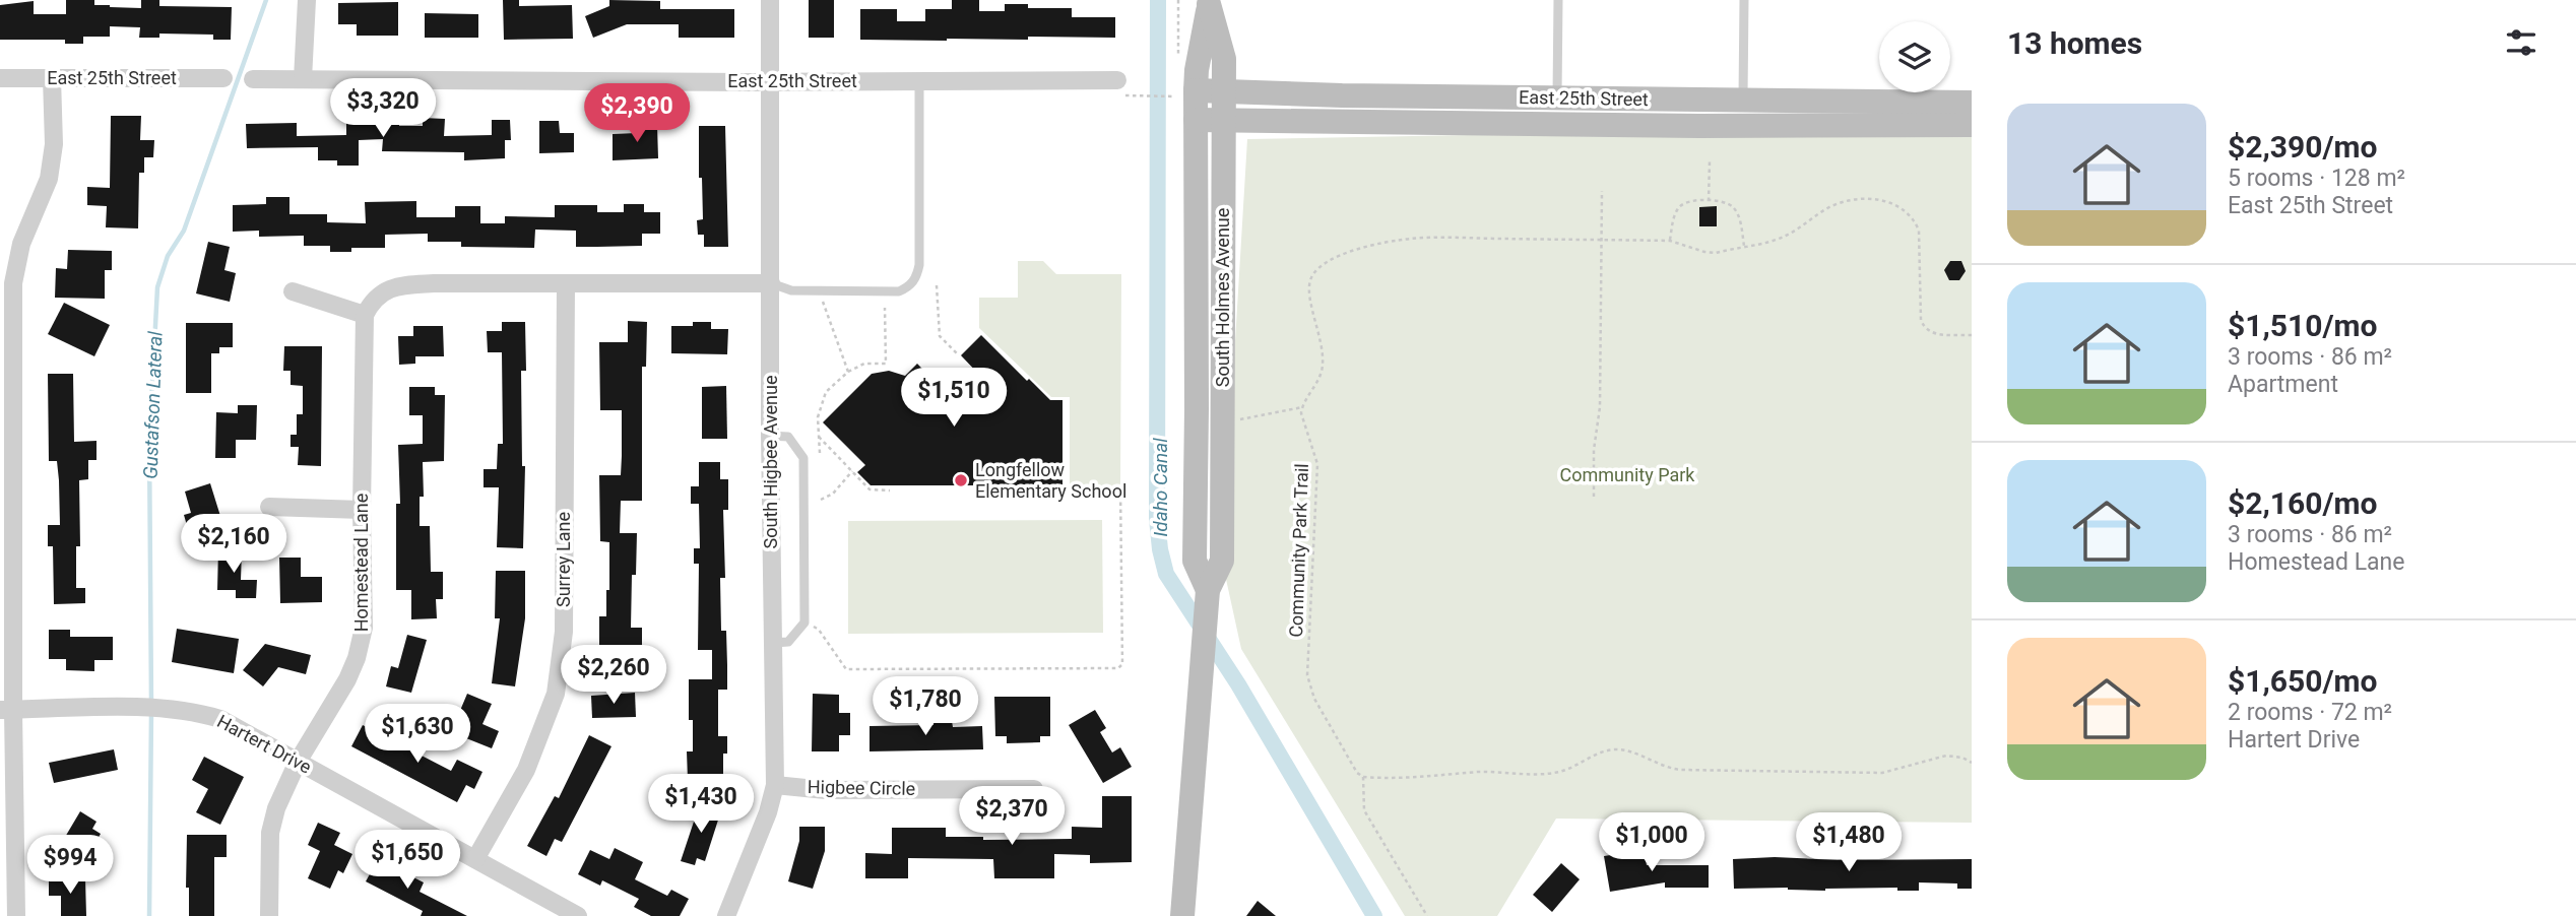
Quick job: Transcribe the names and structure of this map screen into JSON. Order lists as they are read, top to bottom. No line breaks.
{"streets":{"street":["East 25th Street","South Holmes Avenue","South Higbee Avenue","Surrey Lane","Homestead Lane","Hartert Drive","Higbee Circle"],"path":["Community Park Trail"]},"crossings":[["East 25th Street","South Holmes Avenue"],["East 25th Street","South Higbee Avenue"],["South Higbee Avenue","Higbee Circle"],["Surrey Lane","Hartert Drive"],["Homestead Lane","Hartert Drive"]],"water":["Gustafson Lateral","Idaho Canal"],"parks":["Community Park"],"places":["Longfellow Elementary School"],"page":{"heading":"13 homes","price":["$3,320","$2,390","$1,510","$2,160","$2,260","$1,780","$1,630","$1,430","$2,370","$1,000","$1,480","$1,650","$994"],"list":[{"name":"$2,390/mo","note":"5 rooms · 128 m² · East 25th Street"},{"name":"$1,510/mo","note":"3 rooms · 86 m² · Apartment"},{"name":"$2,160/mo","note":"3 rooms · 86 m² · Homestead Lane"},{"name":"$1,650/mo","note":"2 rooms · 72 m² · Hartert Drive"}]}}
